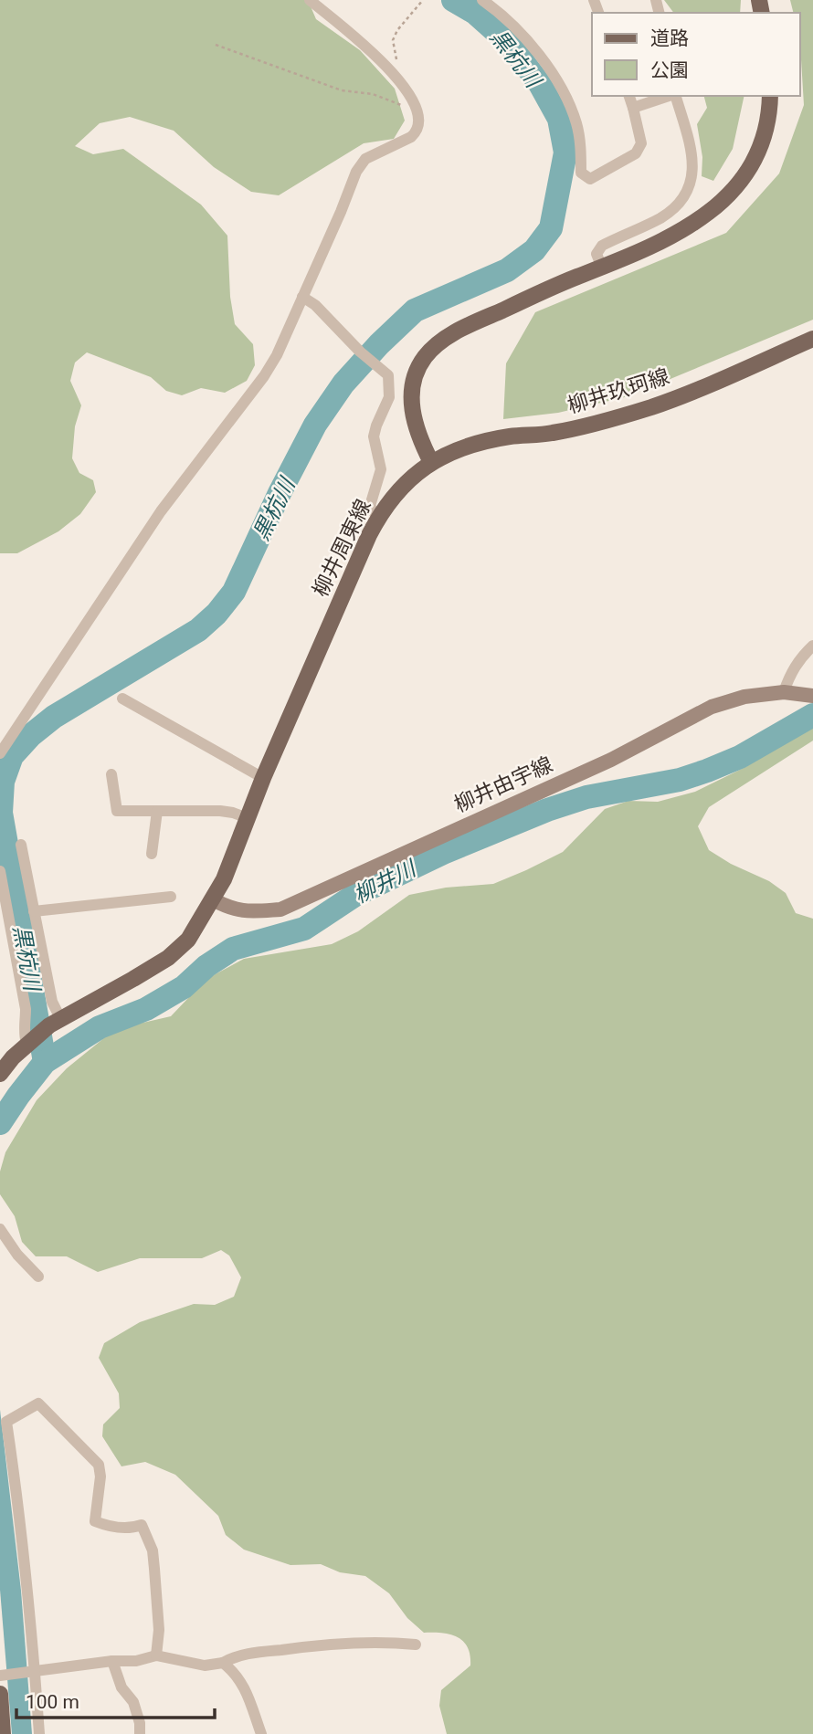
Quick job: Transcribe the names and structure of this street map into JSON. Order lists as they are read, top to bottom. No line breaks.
{"streets":{"main road":["柳井玖珂線","柳井周東線","柳井由宇線"]},"crossings":[["柳井玖珂線","柳井周東線"],["柳井周東線","柳井由宇線"]],"water":["黒杭川","柳井川"],"legend":["道路","公園"],"scale_bar":"100 m"}
